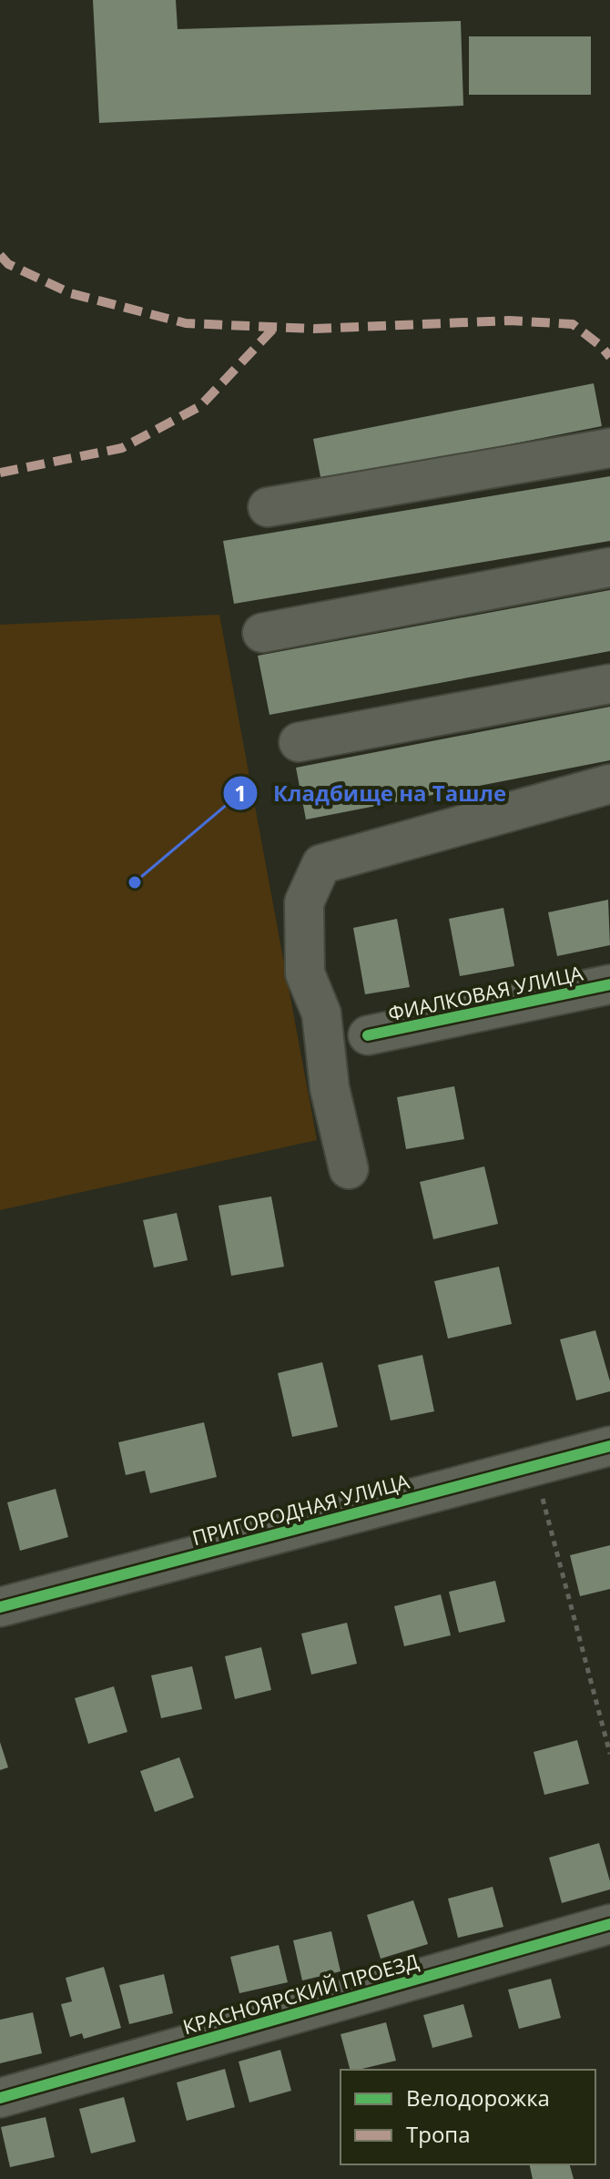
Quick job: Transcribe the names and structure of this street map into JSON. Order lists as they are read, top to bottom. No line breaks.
{"streets":{"street":["ФИАЛКОВАЯ УЛИЦА","ПРИГОРОДНАЯ УЛИЦА","КРАСНОЯРСКИЙ ПРОЕЗД"]},"places":["Кладбище на Ташле"],"legend":["Велодорожка","Тропа"]}
